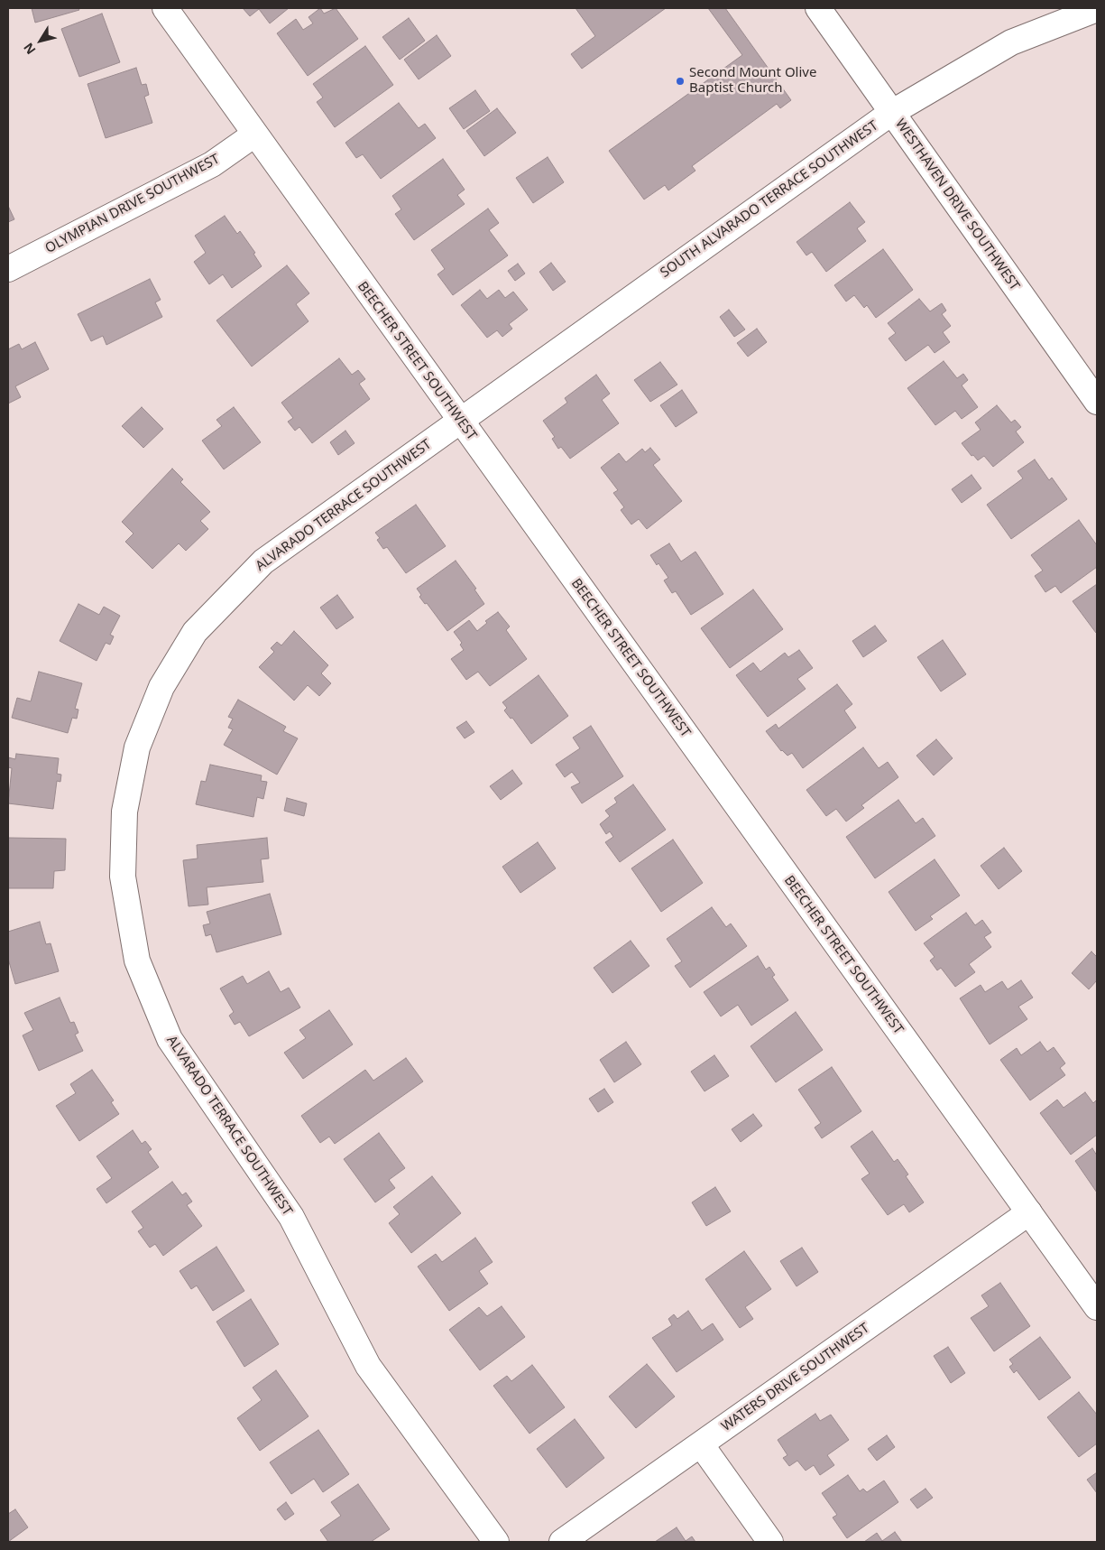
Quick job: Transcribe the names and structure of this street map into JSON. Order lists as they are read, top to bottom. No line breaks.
{"streets":{"street":["SOUTH ALVARADO TERRACE SOUTHWEST","OLYMPIAN DRIVE SOUTHWEST","WESTHAVEN DRIVE SOUTHWEST","BEECHER STREET SOUTHWEST","ALVARADO TERRACE SOUTHWEST","WATERS DRIVE SOUTHWEST"]},"crossings":[["SOUTH ALVARADO TERRACE SOUTHWEST","WESTHAVEN DRIVE SOUTHWEST"],["SOUTH ALVARADO TERRACE SOUTHWEST","BEECHER STREET SOUTHWEST"],["SOUTH ALVARADO TERRACE SOUTHWEST","ALVARADO TERRACE SOUTHWEST"],["OLYMPIAN DRIVE SOUTHWEST","BEECHER STREET SOUTHWEST"],["BEECHER STREET SOUTHWEST","ALVARADO TERRACE SOUTHWEST"],["BEECHER STREET SOUTHWEST","WATERS DRIVE SOUTHWEST"]],"places":["Second Mount Olive Baptist Church"],"north":"bottom left"}
